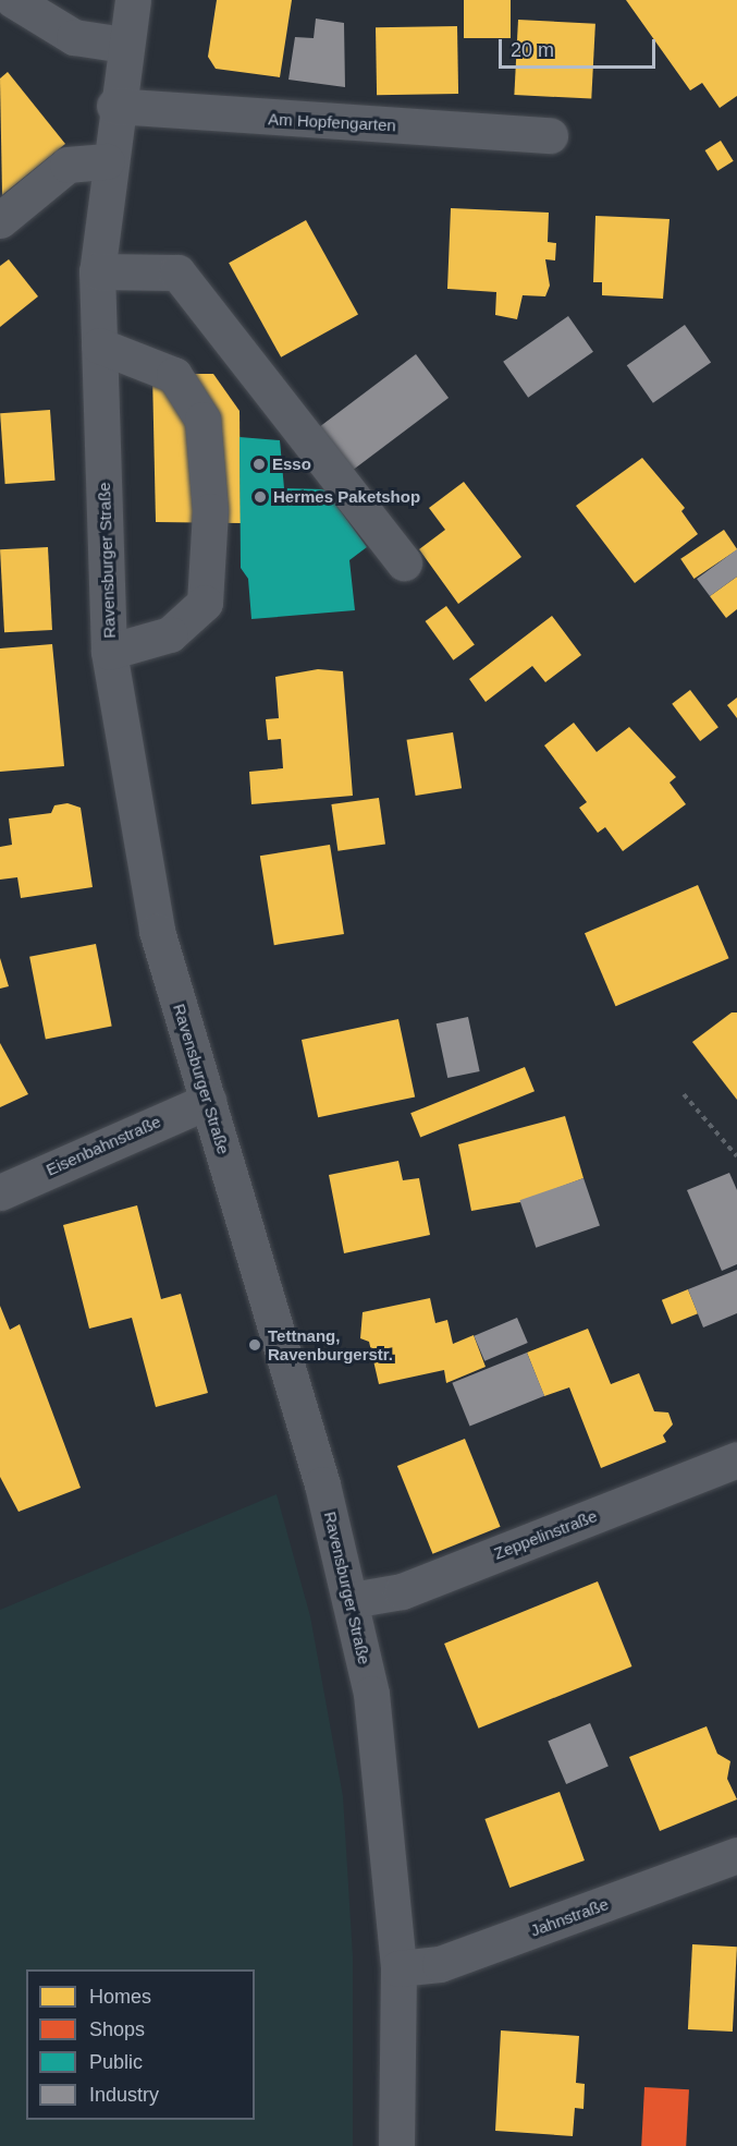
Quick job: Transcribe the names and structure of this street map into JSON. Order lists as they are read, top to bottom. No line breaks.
{"streets":{"street":["Am Hopfengarten","Ravensburger Straße","Eisenbahnstraße","Zeppelinstraße","Jahnstraße"]},"crossings":[["Am Hopfengarten","Ravensburger Straße"],["Ravensburger Straße","Eisenbahnstraße"],["Ravensburger Straße","Zeppelinstraße"],["Ravensburger Straße","Jahnstraße"]],"places":["Esso","Hermes Paketshop","Tettnang, Ravenburgerstr."],"legend":["Homes","Shops","Public","Industry"],"scale_bar":"20 m"}
